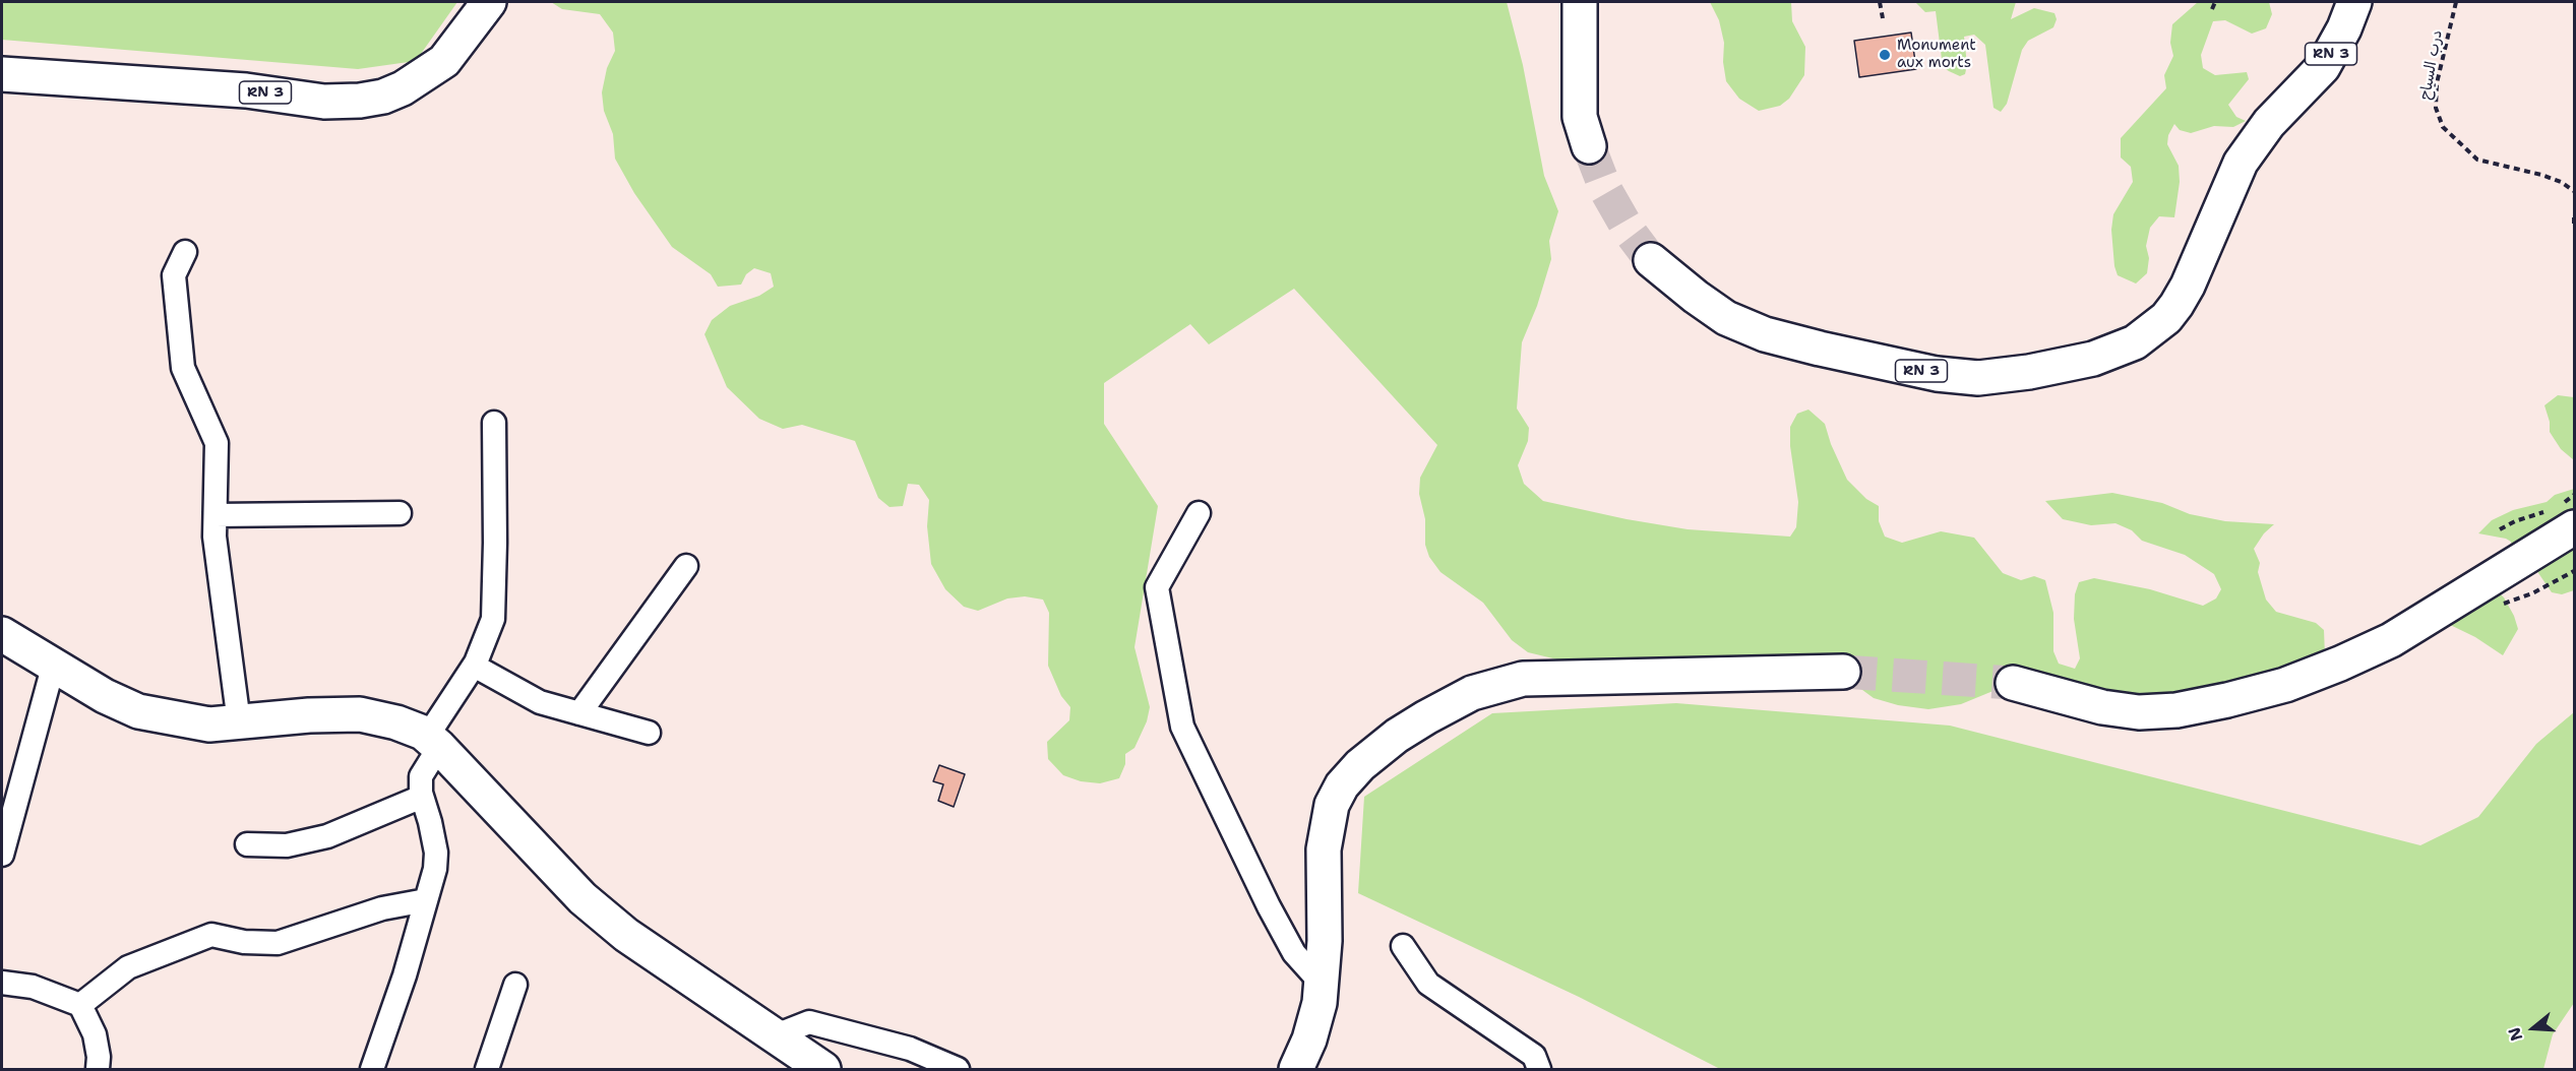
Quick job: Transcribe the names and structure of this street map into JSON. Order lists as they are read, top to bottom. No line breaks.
{"streets":{"main road":["RN 3"],"path":["درب السياح"]},"places":["Monument aux morts"],"north":"left"}
